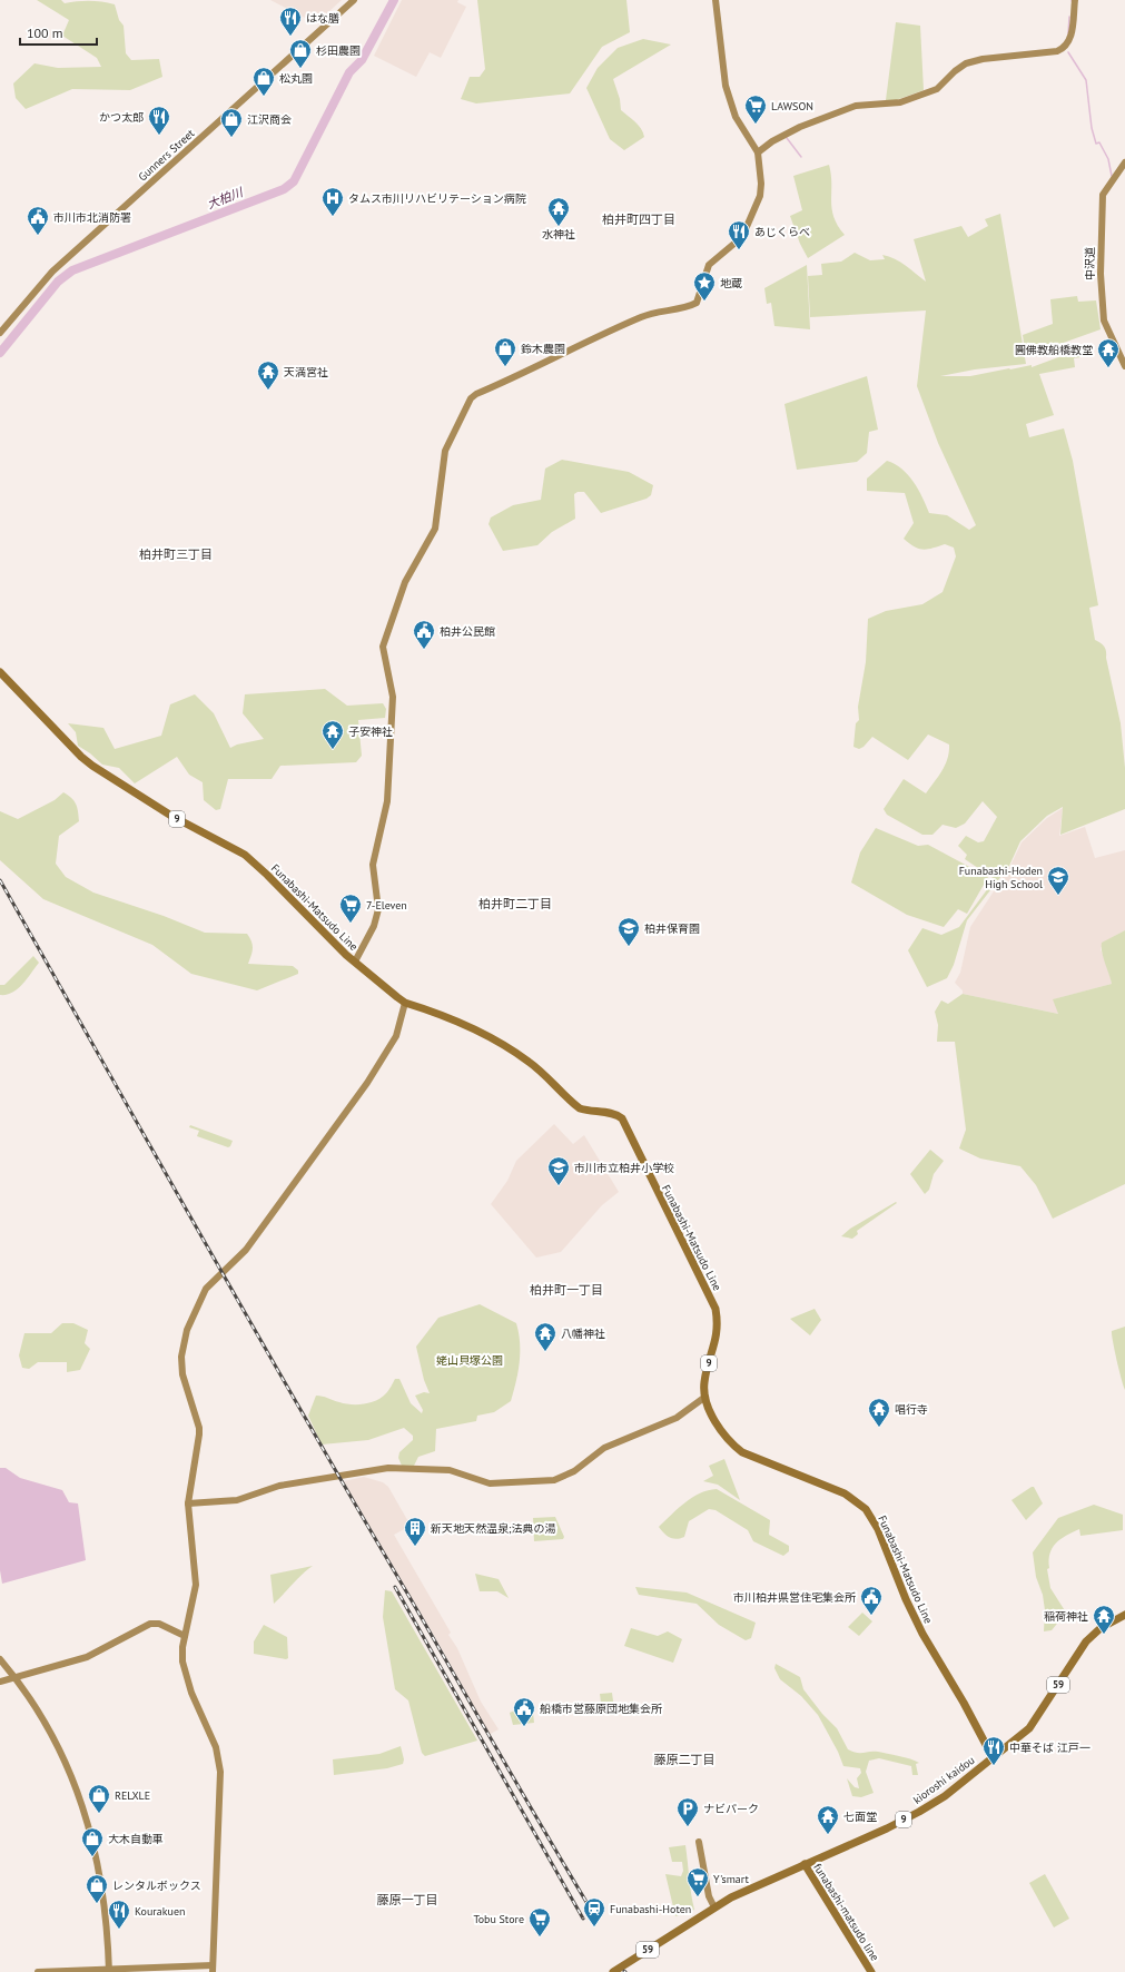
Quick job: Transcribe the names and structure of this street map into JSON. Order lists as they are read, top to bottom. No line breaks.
{"streets":{"main road":["9","Funabashi-Matsudo Line","59","kioroshi kaidou","funabashi-matsudo line"],"street":["Gunners Street","中沢道"]},"crossings":[["Funabashi-Matsudo Line","kioroshi kaidou"],["kioroshi kaidou","funabashi-matsudo line"]],"districts":["柏井町四丁目","柏井町三丁目","柏井町二丁目","柏井町一丁目","藤原二丁目","藤原一丁目"],"water":["大柏川"],"parks":["姥山貝塚公園"],"places":{"restaurant":["はな膳","かつ太郎","あじくらべ","中華そば 江戸一","Kourakuen"],"shop":["杉田農園","松丸園","江沢商会","鈴木農園","RELXLE","大木自動車","レンタルボックス"],"supermarket":["LAWSON","7-Eleven","Y'smart","Tobu Store"],"hospital":["タムス市川リハビリテーション病院"],"temple":["水神社","圓佛教船橋教堂","天満宮社","子安神社","八幡神社","唱行寺","稲荷神社","七面堂"],"public building":["市川市北消防署","柏井公民館","市川柏井県営住宅集会所","船橋市営藤原団地集会所"],"place":["地蔵"],"school or university":["Funabashi-Hoden High School","柏井保育園","市川市立柏井小学校"],"building":["新天地天然温泉;法典の湯"],"parking":["ナビパーク"],"station":["Funabashi-Hoten"]},"scale_bar":"100 m"}
